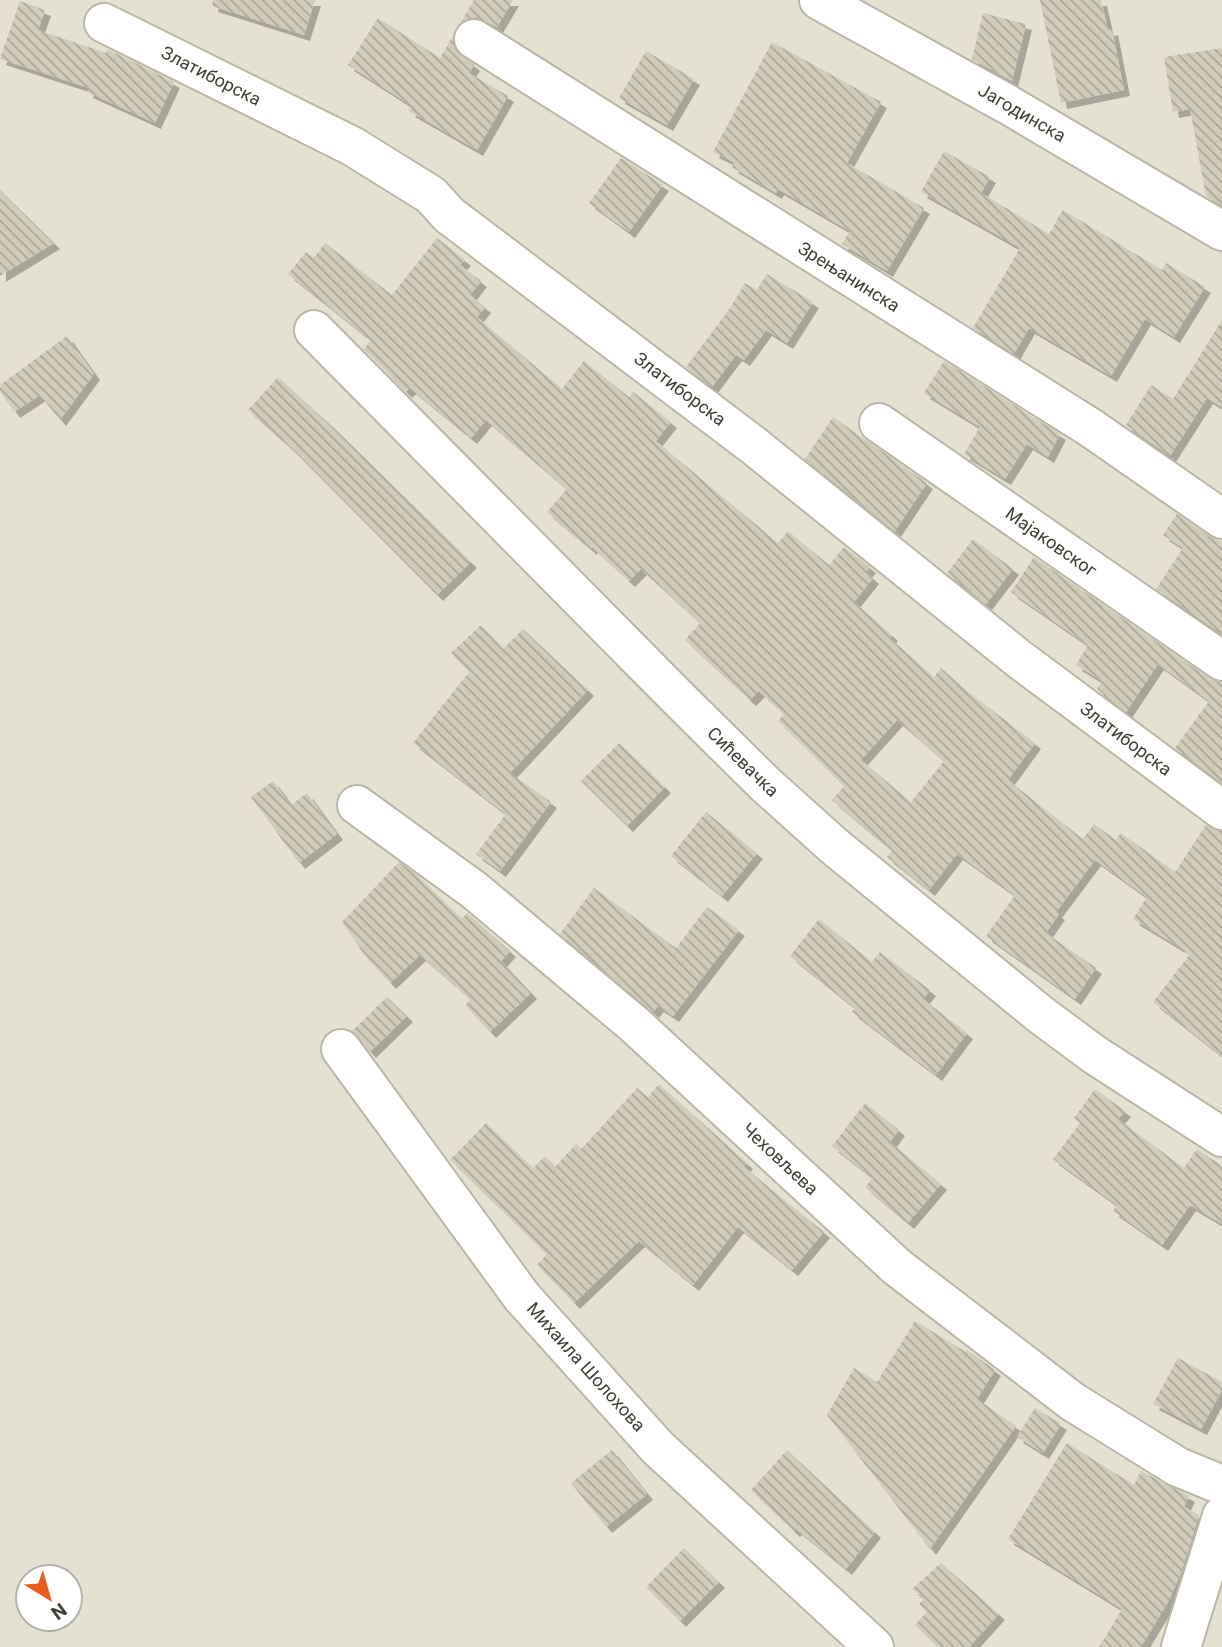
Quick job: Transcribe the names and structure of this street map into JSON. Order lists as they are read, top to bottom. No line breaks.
{"streets":{"street":["Златиборска","Јагодинска","Зрењанинска","Мајаковског","Сићевачка","Чеховљева","Михаила Шолохова"]},"north":"bottom right"}
